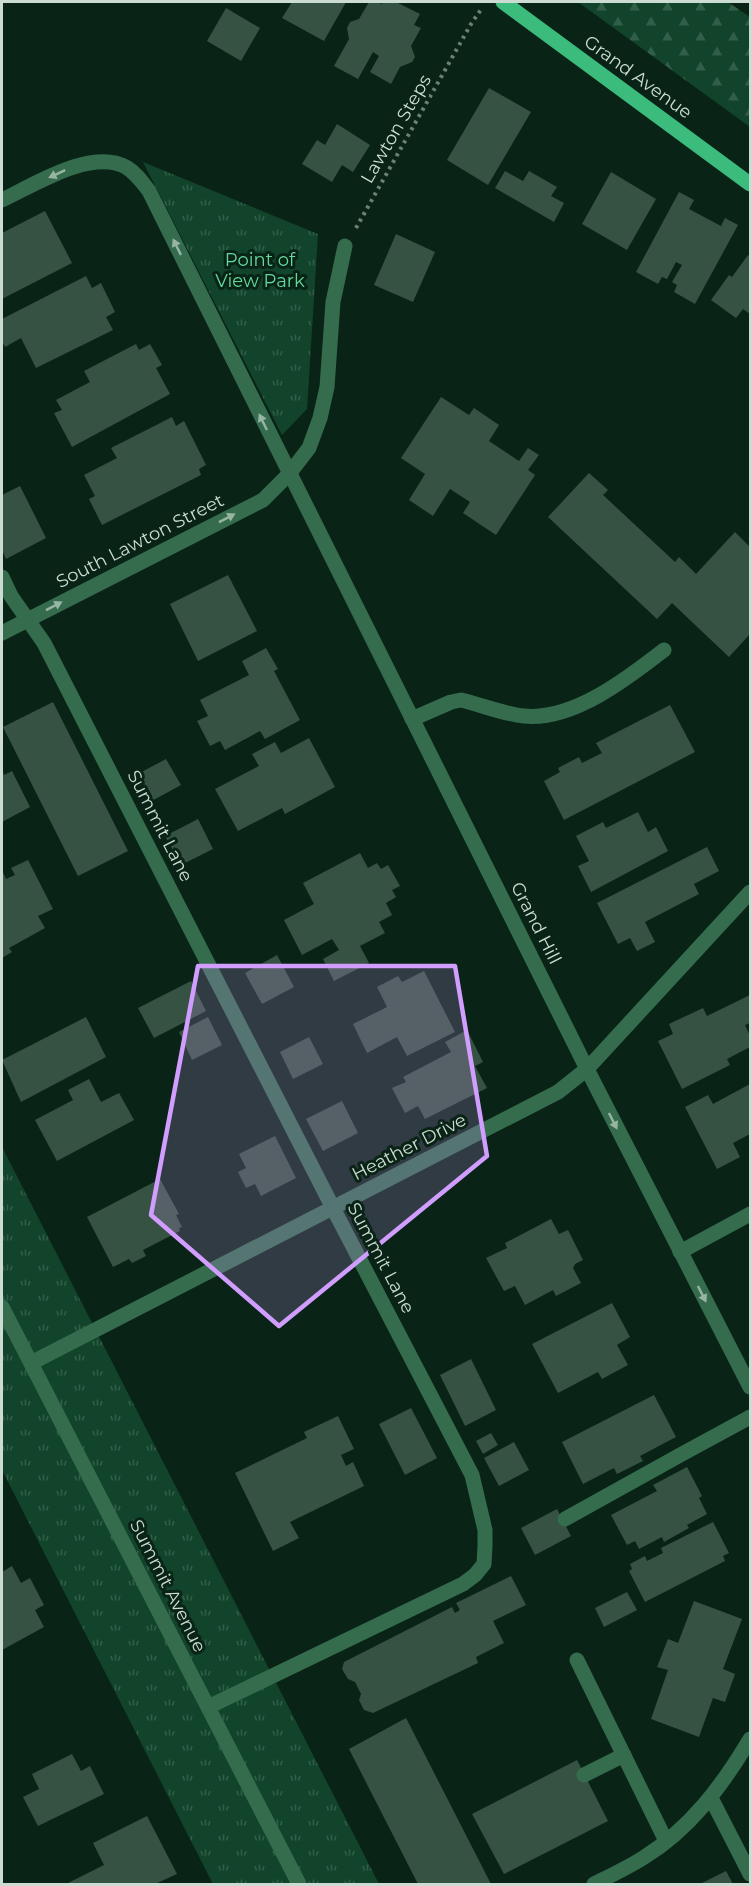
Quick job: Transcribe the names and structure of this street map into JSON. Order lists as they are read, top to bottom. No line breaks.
{"streets":{"main road":["Grand Avenue"],"street":["South Lawton Street","Summit Lane","Grand Hill","Heather Drive","Summit Avenue"],"path":["Lawton Steps"]},"crossings":[["Lawton Steps","South Lawton Street"],["South Lawton Street","Summit Lane"],["South Lawton Street","Grand Hill"],["Summit Lane","Heather Drive"],["Summit Lane","Summit Avenue"],["Grand Hill","Heather Drive"],["Heather Drive","Summit Avenue"]],"one_way":["South Lawton Street"],"parks":["Point of View Park"]}
